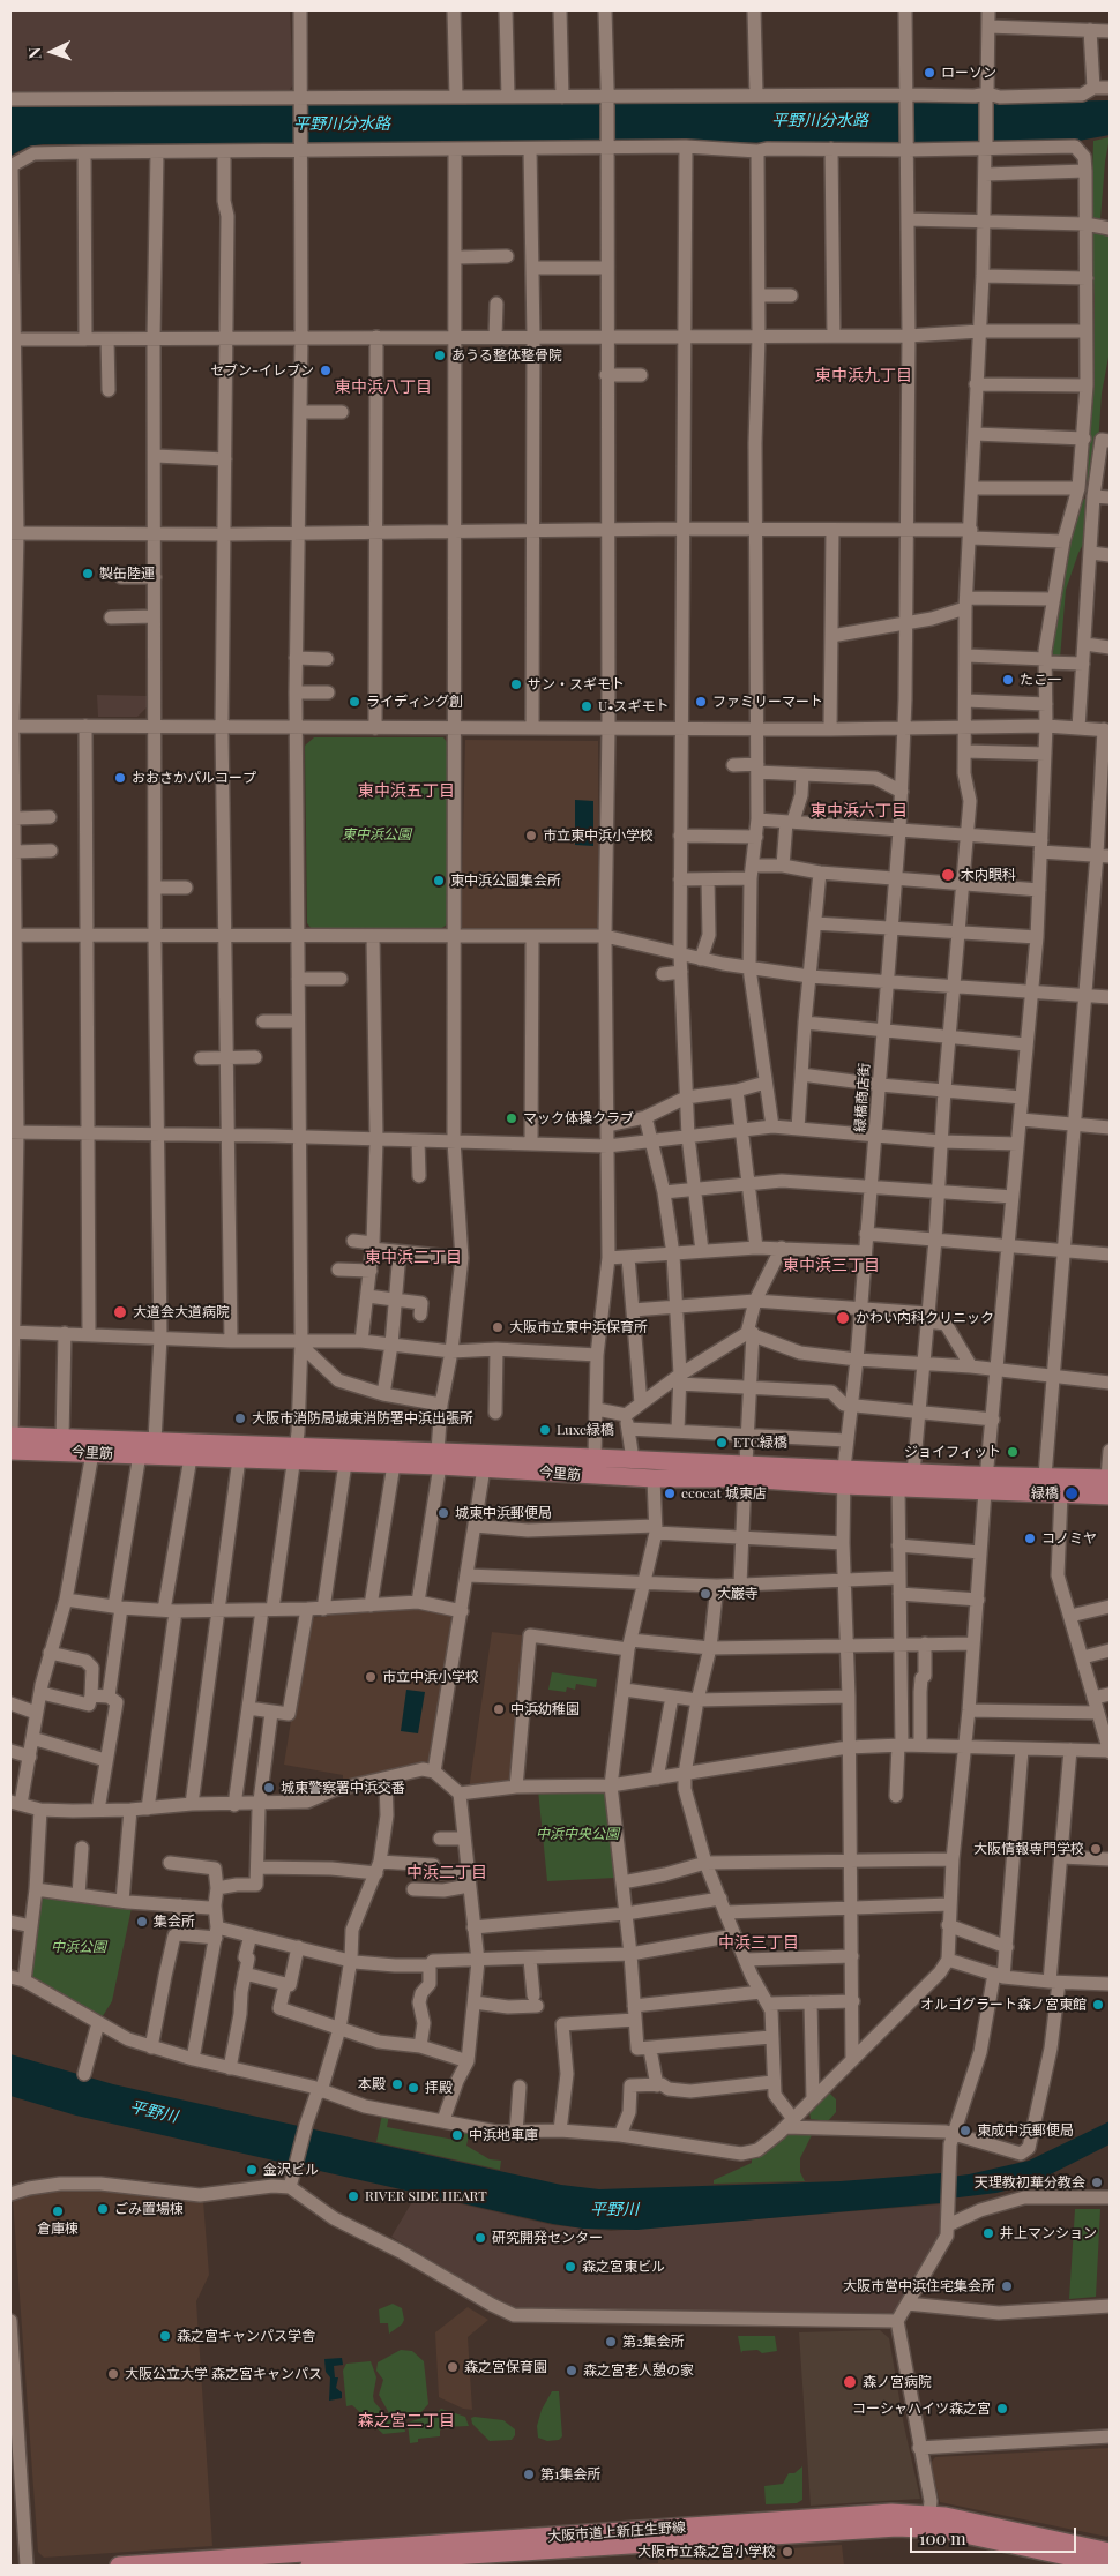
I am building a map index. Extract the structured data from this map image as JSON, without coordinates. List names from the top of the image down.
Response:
{
  "streets": {
    "main road": ["今里筋", "大阪市道上新庄生野線"],
    "street": ["緑橋商店街"]
  },
  "crossings": [
    ["緑橋商店街", "今里筋"]
  ],
  "districts": [
    "東中浜九丁目",
    "東中浜八丁目",
    "東中浜五丁目",
    "東中浜六丁目",
    "東中浜二丁目",
    "東中浜三丁目",
    "中浜二丁目",
    "中浜三丁目",
    "森之宮二丁目"
  ],
  "water": ["平野川分水路", "平野川"],
  "parks": ["東中浜公園", "中浜中央公園", "中浜公園"],
  "places": [
    "ローソン",
    "あうる整体整骨院",
    "セブン-イレブン",
    "製缶陸運",
    "たこ一",
    "サン・スギモト",
    "ライディング創",
    "ファミリーマート",
    "U•スギモト",
    "おおさかパルコープ",
    "市立東中浜小学校",
    "木内眼科",
    "東中浜公園集会所",
    "マック体操クラブ",
    "大道会大道病院",
    "かわい内科クリニック",
    "大阪市立東中浜保育所",
    "大阪市消防局城東消防署中浜出張所",
    "Luxe緑橋",
    "ETC緑橋",
    "ジョイフィット",
    "ecoeat 城東店",
    "緑橋",
    "城東中浜郵便局",
    "コノミヤ",
    "大巌寺",
    "市立中浜小学校",
    "中浜幼稚園",
    "城東警察署中浜交番",
    "大阪情報専門学校",
    "集会所",
    "オルゴグラート森ノ宮東館",
    "本殿",
    "拝殿",
    "東成中浜郵便局",
    "中浜地車庫",
    "金沢ビル",
    "天理教初華分教会",
    "RIVER SIDE HEART",
    "ごみ置場棟",
    "倉庫棟",
    "井上マンション",
    "研究開発センター",
    "森之宮東ビル",
    "大阪市営中浜住宅集会所",
    "森之宮キャンパス学舎",
    "第2集会所",
    "森之宮保育園",
    "森之宮老人憩の家",
    "大阪公立大学 森之宮キャンパス",
    "森ノ宮病院",
    "コーシャハイツ森之宮",
    "第1集会所",
    "大阪市立森之宮小学校"
  ],
  "scale_bar": "100 m",
  "north": "left"
}
